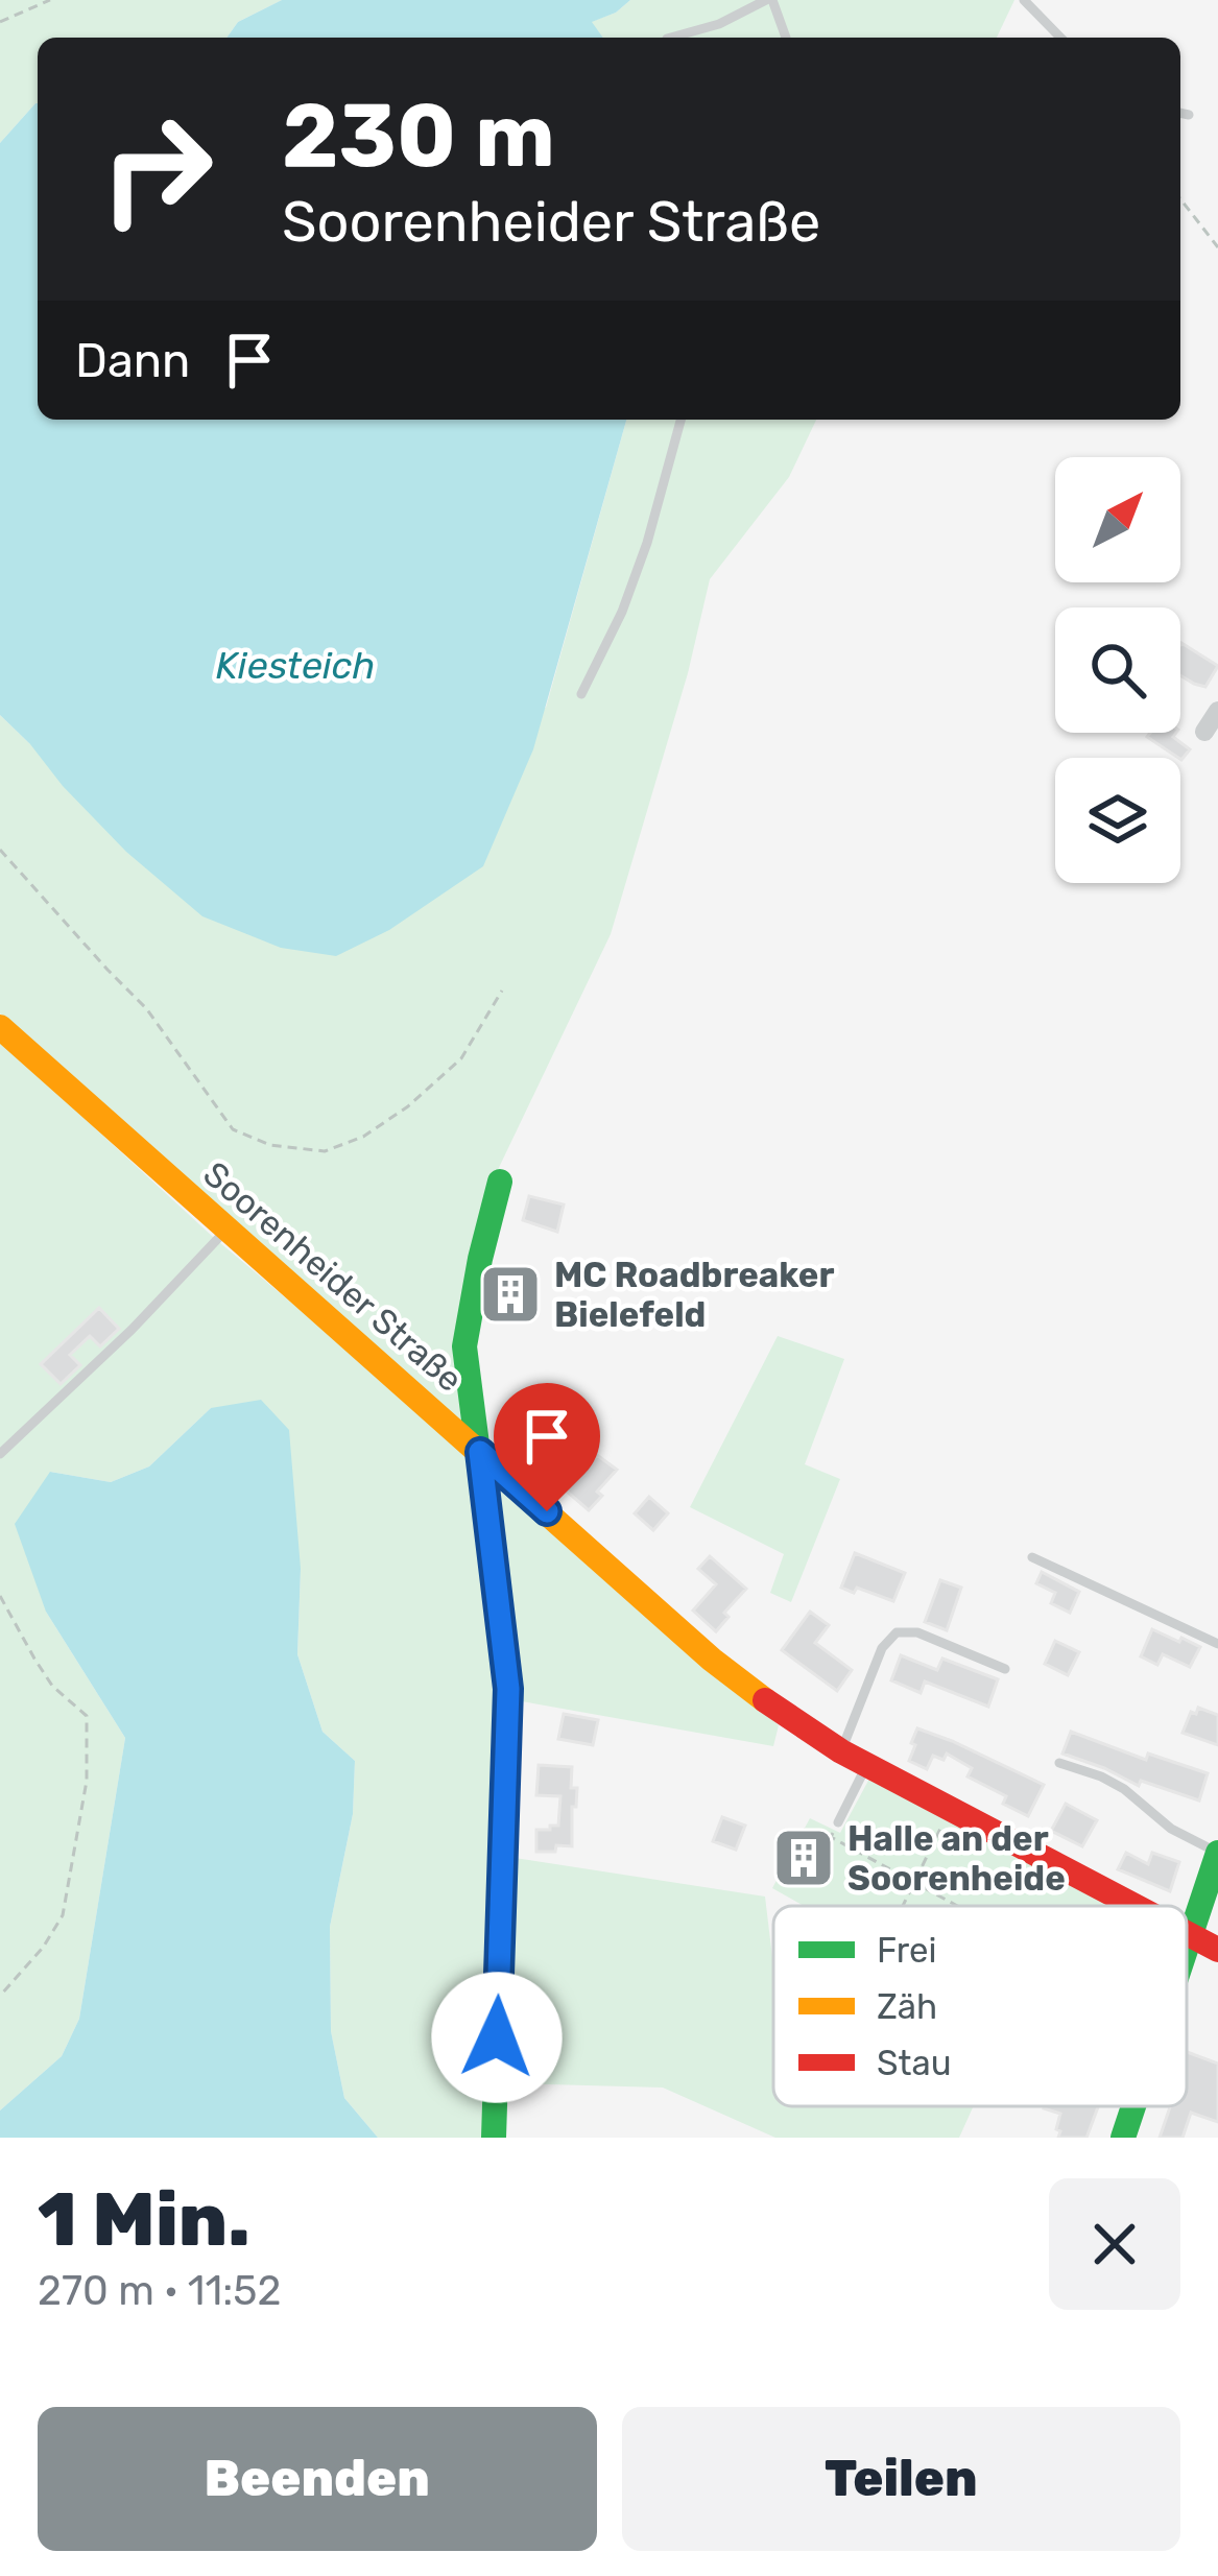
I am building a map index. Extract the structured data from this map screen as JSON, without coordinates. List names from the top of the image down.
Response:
{
  "streets": {
    "main road": ["Soorenheider Straße"]
  },
  "water": ["Kiesteich"],
  "places": {
    "building": ["MC Roadbreaker Bielefeld", "Halle an der Soorenheide"]
  },
  "legend": ["Frei", "Zäh", "Stau"],
  "north": "top right",
  "page": {
    "turn": ["230 m", "Soorenheider Straße"],
    "then": "Dann",
    "heading": ["1 Min.", "270 m · 11:52"],
    "buttons": ["Beenden", "Teilen"]
  }
}
